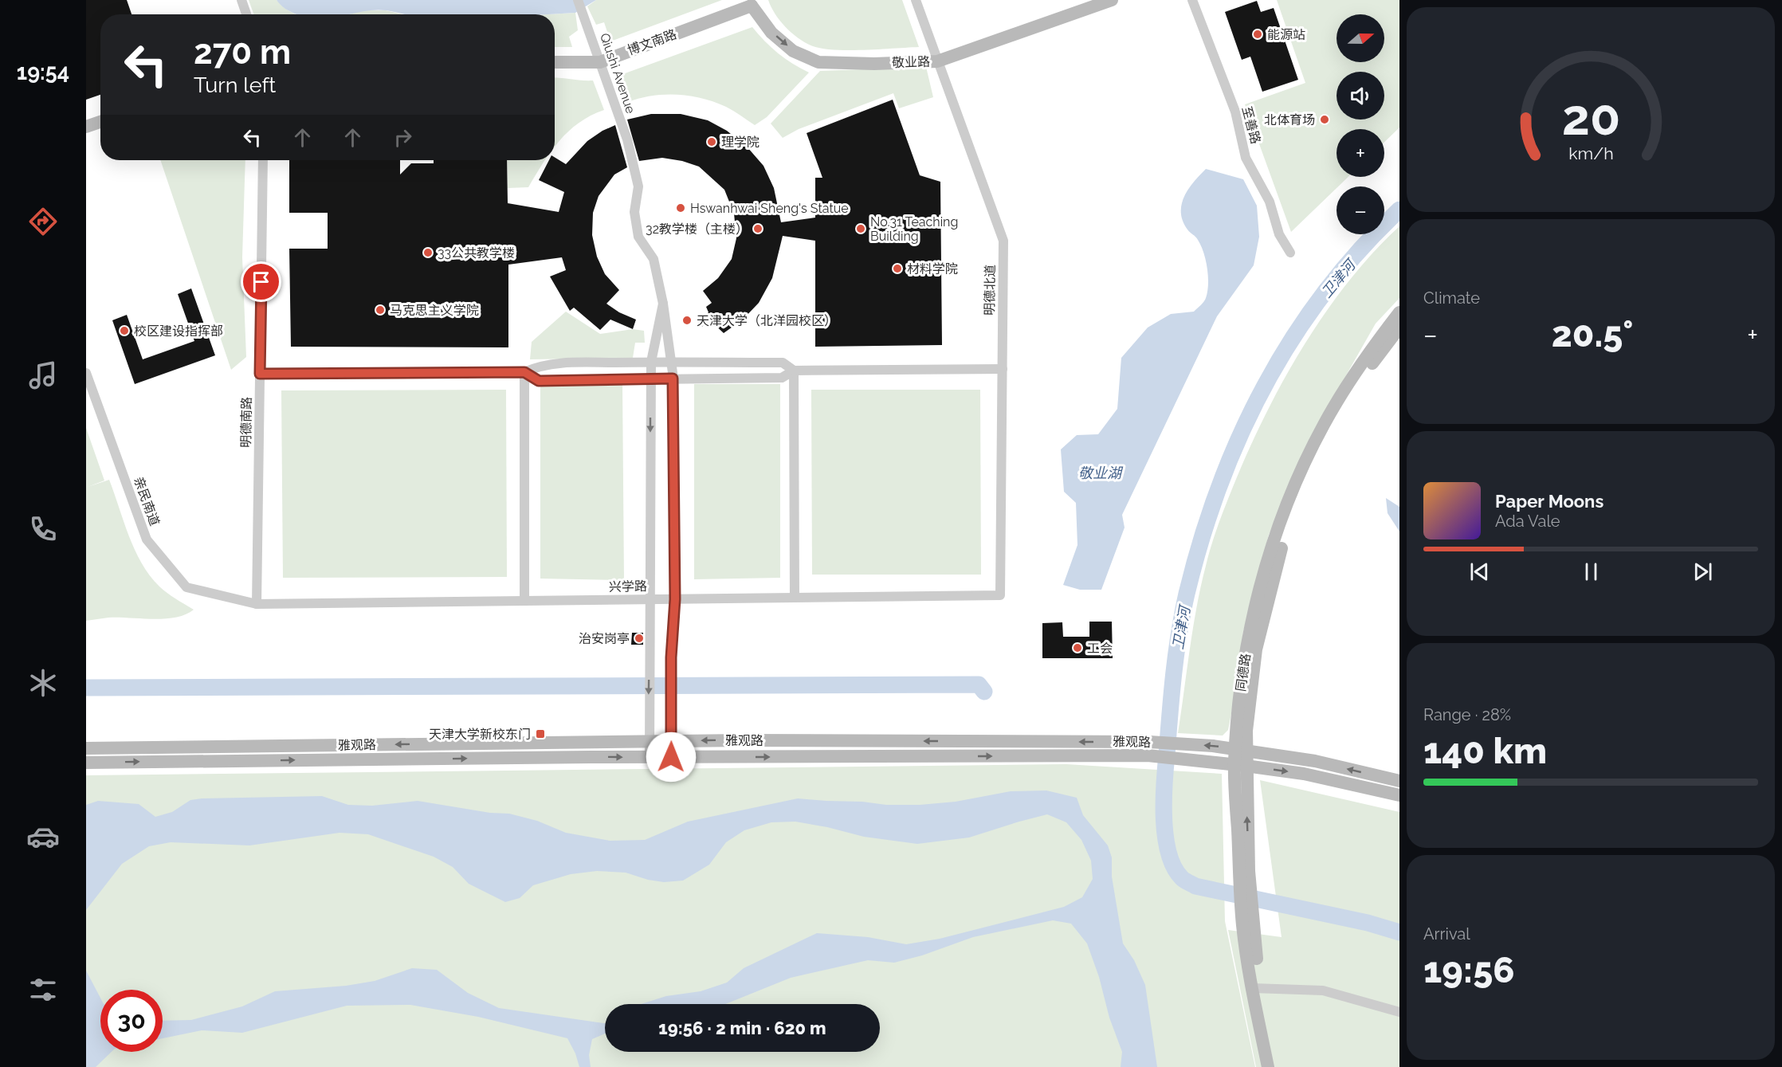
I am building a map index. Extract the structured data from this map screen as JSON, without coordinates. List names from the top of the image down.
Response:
{
  "streets": {
    "main road": [
      "博文南路",
      "敬业路",
      "同德路",
      "雅观路"
    ],
    "street": [
      "Qiushi Avenue",
      "至善路",
      "明德北道",
      "明德南路",
      "亲民南道",
      "兴学路"
    ]
  },
  "crossings": [
    ["博文南路", "敬业路"],
    ["博文南路", "Qiushi Avenue"],
    ["敬业路", "明德北道"],
    ["Qiushi Avenue", "兴学路"],
    ["Qiushi Avenue", "雅观路"],
    ["明德北道", "兴学路"],
    ["明德南路", "亲民南道"],
    ["明德南路", "兴学路"],
    ["亲民南道", "兴学路"],
    ["同德路", "雅观路"]
  ],
  "one_way": ["敬业路"],
  "water": ["卫津河", "敬业湖"],
  "places": {
    "other": [
      "能源站",
      "北体育场",
      "理学院",
      "Hswanhwai Sheng's Statue",
      "32教学楼（主楼）",
      "No.31 Teaching Building",
      "33公共教学楼",
      "材料学院",
      "马克思主义学院",
      "天津大学（北洋园校区）",
      "校区建设指挥部",
      "治安岗亭",
      "工会"
    ],
    "transit": ["天津大学新校东门"]
  },
  "north": "right",
  "page": {
    "tabs": "19:54",
    "map_buttons": ["+", "−"],
    "turn": ["270 m", "Turn left"],
    "tile": [
      "Climate",
      ["Range · 28%", "140 km"],
      ["Arrival", "19:56"]
    ],
    "heat": ["−", "20.5°", "+"],
    "song": ["Paper Moons", "Ada Vale"],
    "limit": "30",
    "trip": "19:56 · 2 min · 620 m",
    "gauge": ["20", "km/h"]
  }
}
